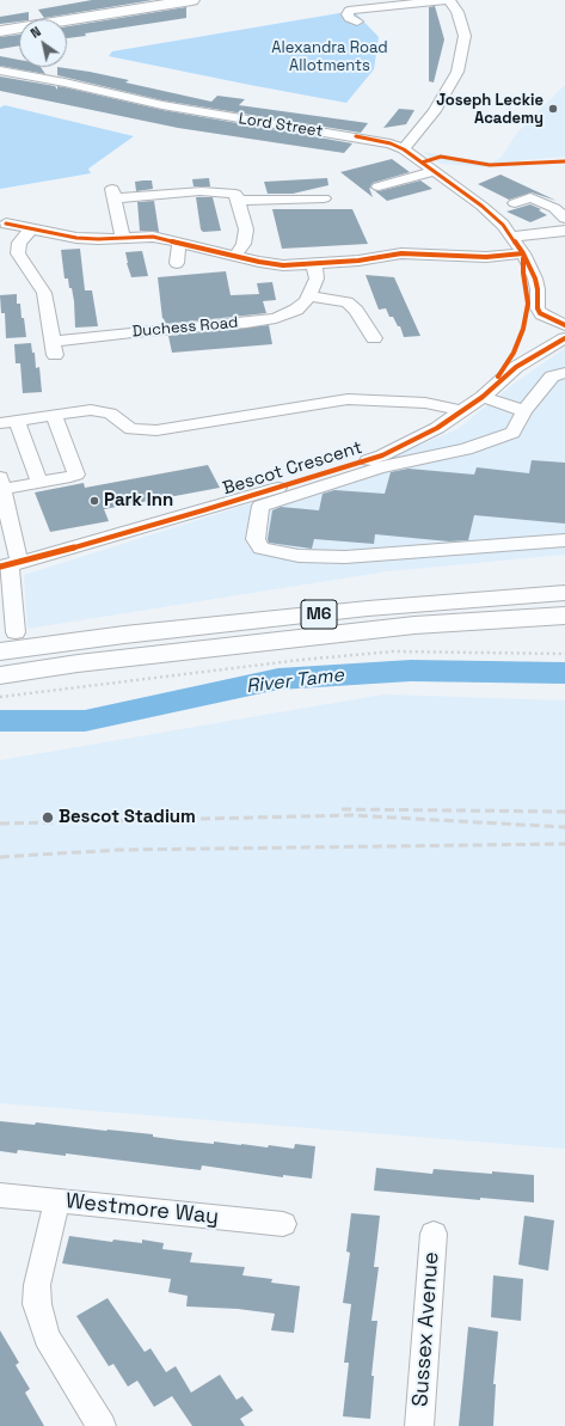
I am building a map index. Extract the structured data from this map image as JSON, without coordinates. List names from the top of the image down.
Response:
{
  "streets": {
    "highway": ["M6"],
    "street": [
      "Lord Street",
      "Duchess Road",
      "Bescot Crescent",
      "Westmore Way",
      "Sussex Avenue"
    ]
  },
  "water": ["River Tame"],
  "parks": ["Alexandra Road Allotments"],
  "places": ["Joseph Leckie Academy", "Park Inn", "Bescot Stadium"],
  "north": "top left"
}
